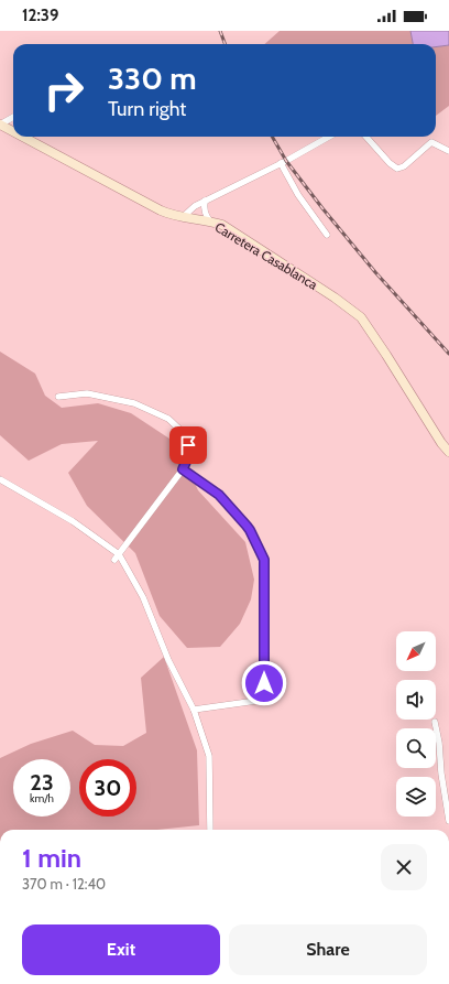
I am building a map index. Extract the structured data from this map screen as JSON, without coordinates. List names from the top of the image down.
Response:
{
  "streets": {
    "main road": ["Carretera Casablanca"]
  },
  "north": "bottom left",
  "page": {
    "status": "12:39",
    "turn": ["330 m", "Turn right"],
    "speed": "23 km/h",
    "limit": "30",
    "heading": ["1 min", "370 m · 12:40"],
    "buttons": ["Exit", "Share"]
  }
}
